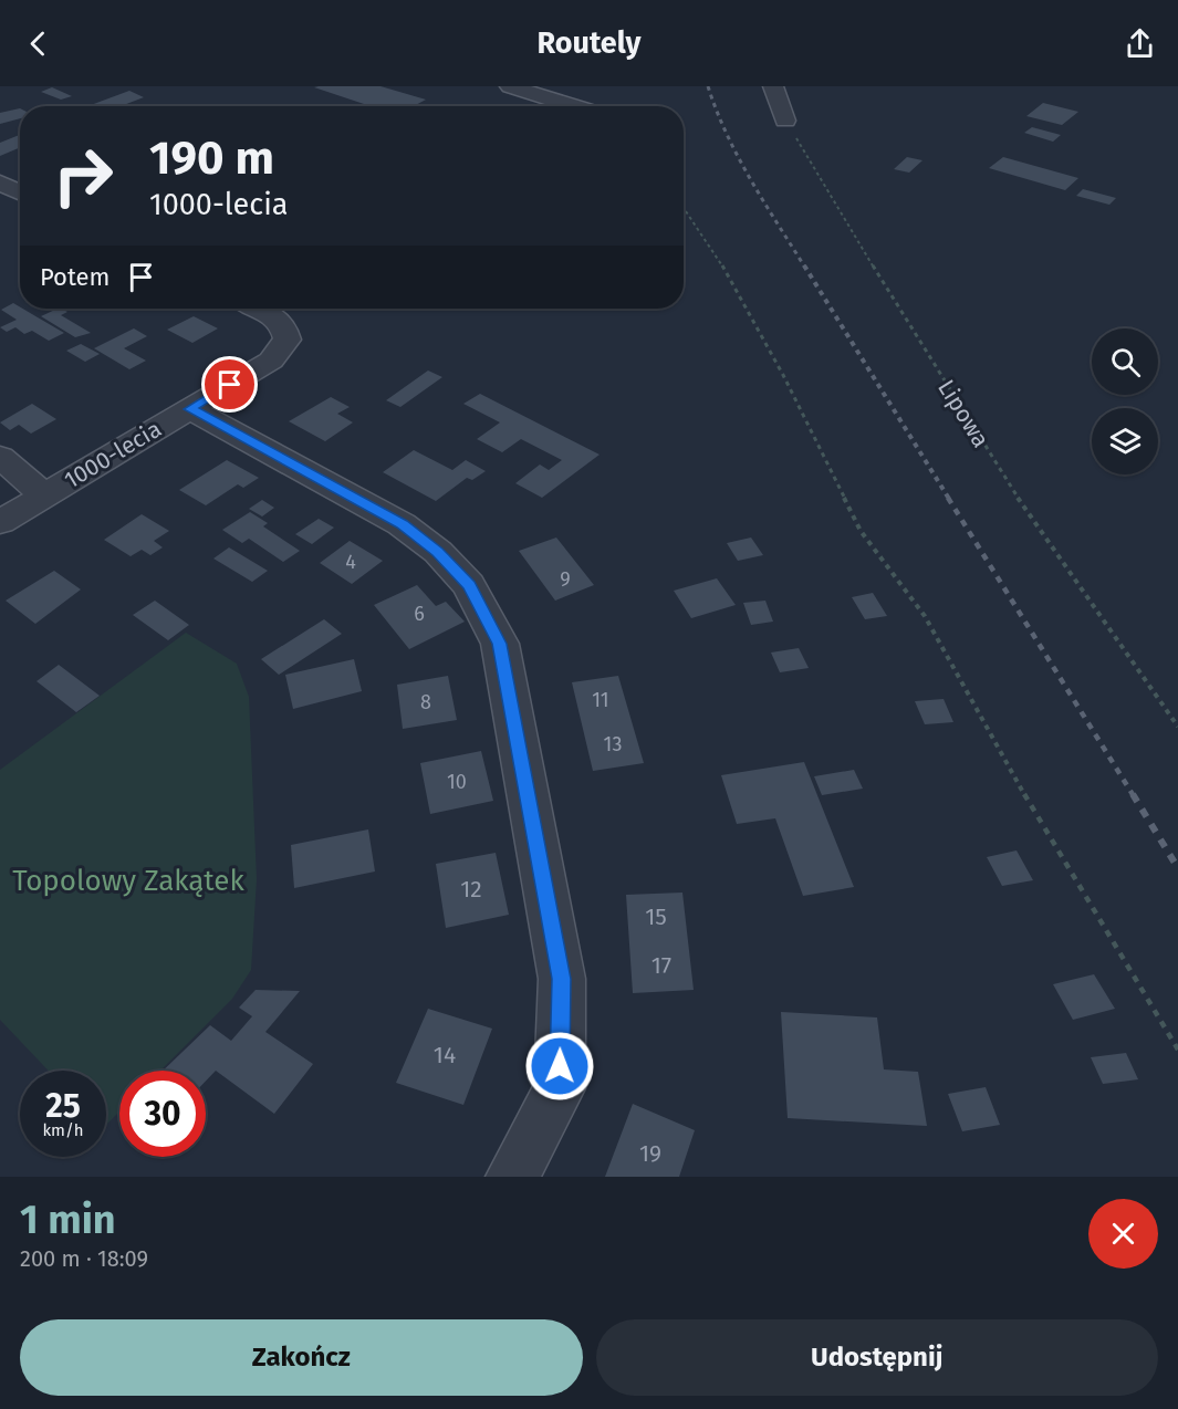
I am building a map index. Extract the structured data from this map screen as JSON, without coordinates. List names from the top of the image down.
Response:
{
  "streets": {
    "street": ["1000-lecia"],
    "path": ["Lipowa"]
  },
  "parks": ["Topolowy Zakątek"],
  "house_numbers": [
    "4",
    "9",
    "6",
    "11",
    "8",
    "13",
    "10",
    "12",
    "15",
    "17",
    "14",
    "19"
  ],
  "page": {
    "header": "Routely",
    "turn": ["190 m", "1000-lecia"],
    "then": "Potem",
    "speed": "25 km/h",
    "limit": "30",
    "heading": ["1 min", "200 m · 18:09"],
    "buttons": ["Zakończ", "Udostępnij"]
  }
}
